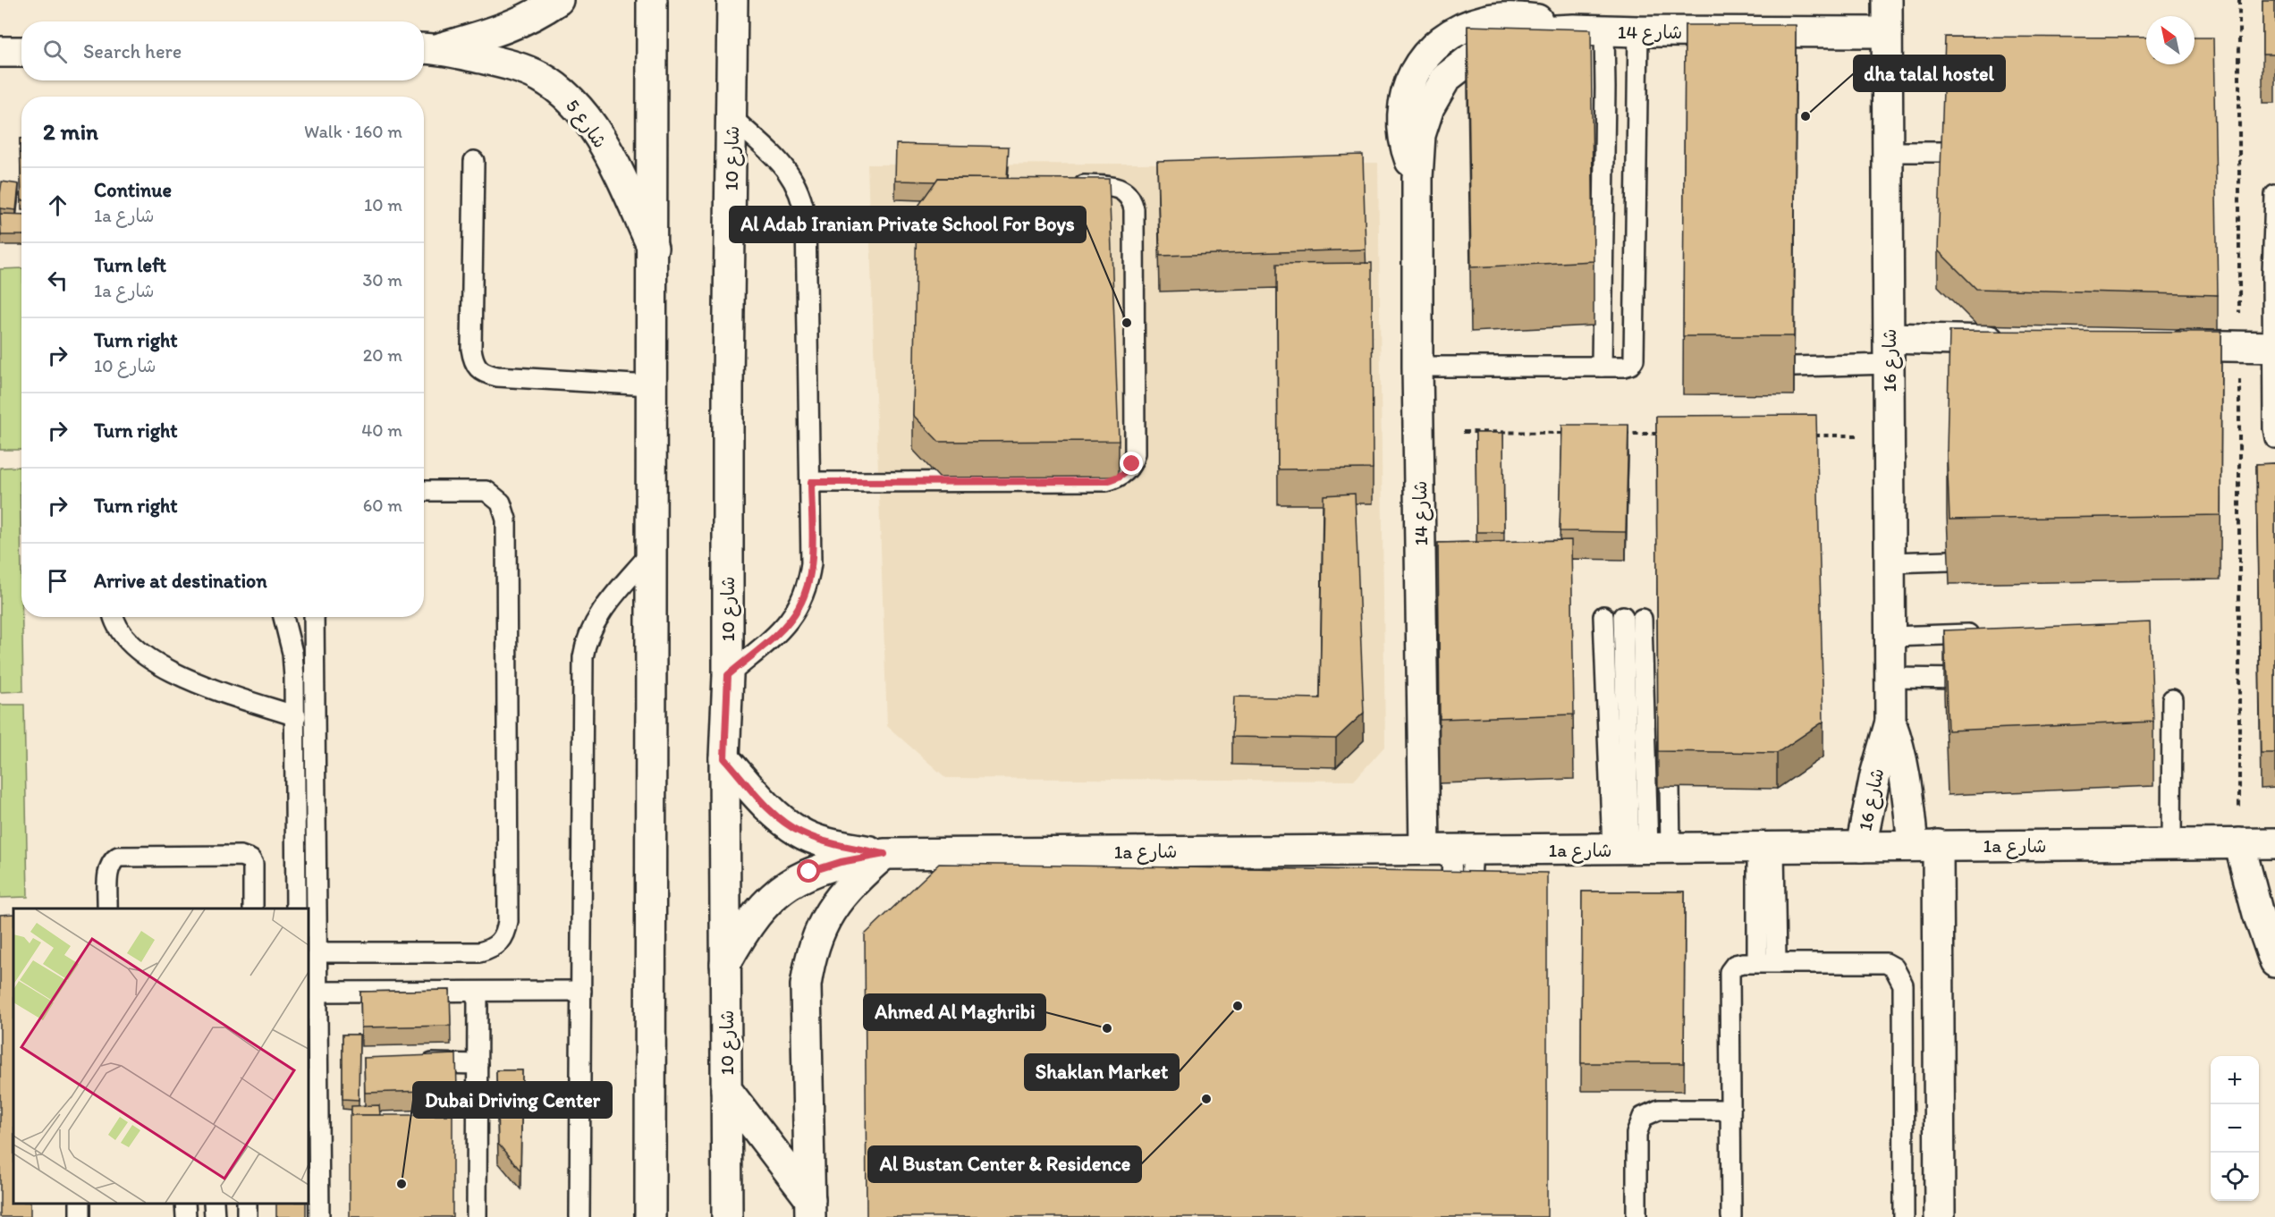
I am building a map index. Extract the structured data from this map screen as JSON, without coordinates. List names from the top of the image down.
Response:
{
  "streets": {
    "street": [
      "شارع 14",
      "شارع 5",
      "شارع 10",
      "شارع 16",
      "1a شارع"
    ]
  },
  "crossings": [
    ["شارع 14", "شارع 16"],
    ["شارع 14", "1a شارع"],
    ["شارع 10", "1a شارع"],
    ["شارع 16", "1a شارع"]
  ],
  "places": [
    "dha talal hostel",
    "Al Adab Iranian Private School For Boys",
    "Shaklan Market",
    "Ahmed Al Maghribi",
    "Al Bustan Center & Residence",
    "Dubai Driving Center"
  ],
  "north": "top left",
  "page": {
    "search": "Search here",
    "heading": ["2 min", "Walk · 160 m"],
    "list": [
      ["Continue", "1a شارع", "10 m"],
      ["Turn left", "1a شارع", "30 m"],
      ["Turn right", "شارع 10", "20 m"],
      ["Turn right", "40 m"],
      ["Turn right", "60 m"],
      "Arrive at destination"
    ],
    "map_buttons": ["+", "−"]
  }
}
